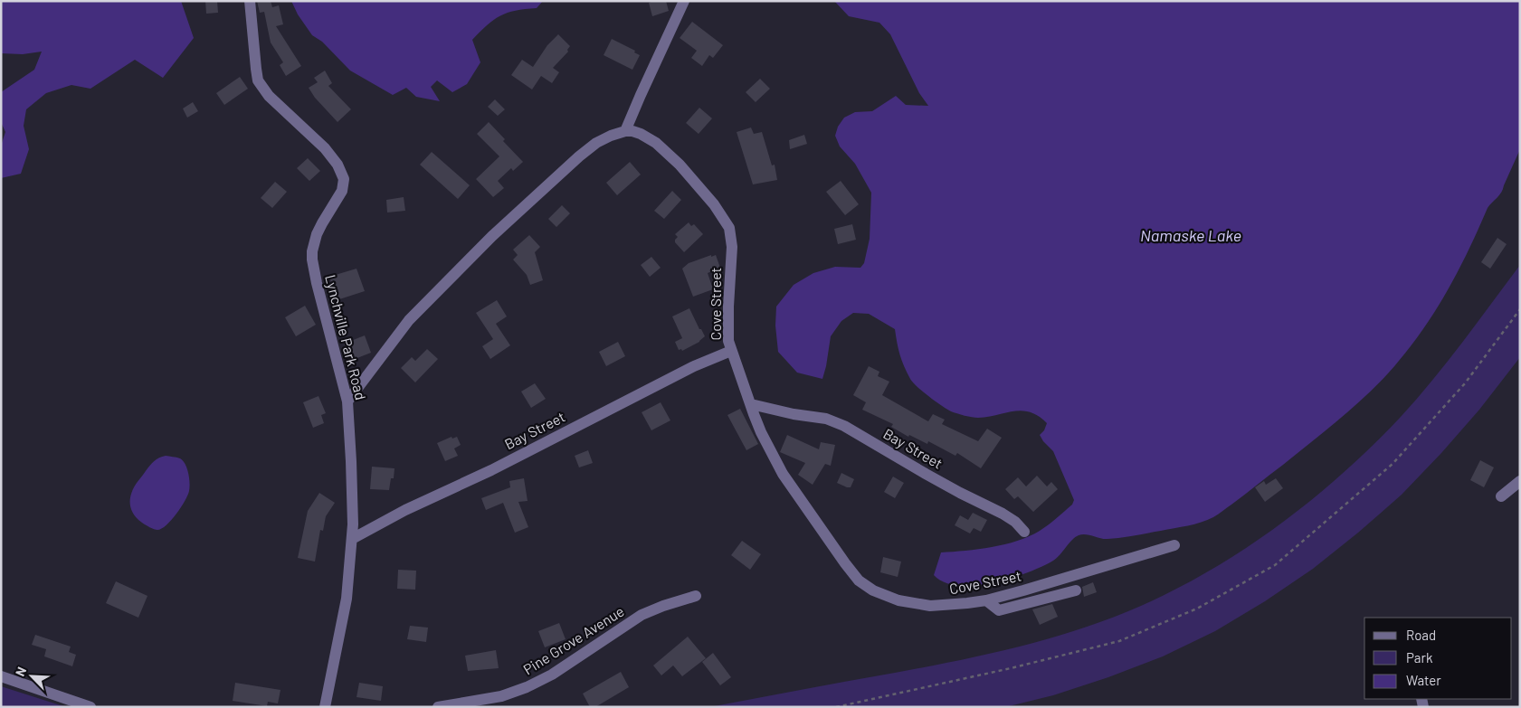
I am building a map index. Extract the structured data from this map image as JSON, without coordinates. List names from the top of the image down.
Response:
{
  "streets": {
    "street": [
      "Cove Street",
      "Lynchville Park Road",
      "Bay Street",
      "Pine Grove Avenue"
    ]
  },
  "crossings": [
    ["Cove Street", "Bay Street"],
    ["Lynchville Park Road", "Bay Street"]
  ],
  "water": ["Namaske Lake"],
  "legend": ["Road", "Park", "Water"],
  "north": "top left"
}
